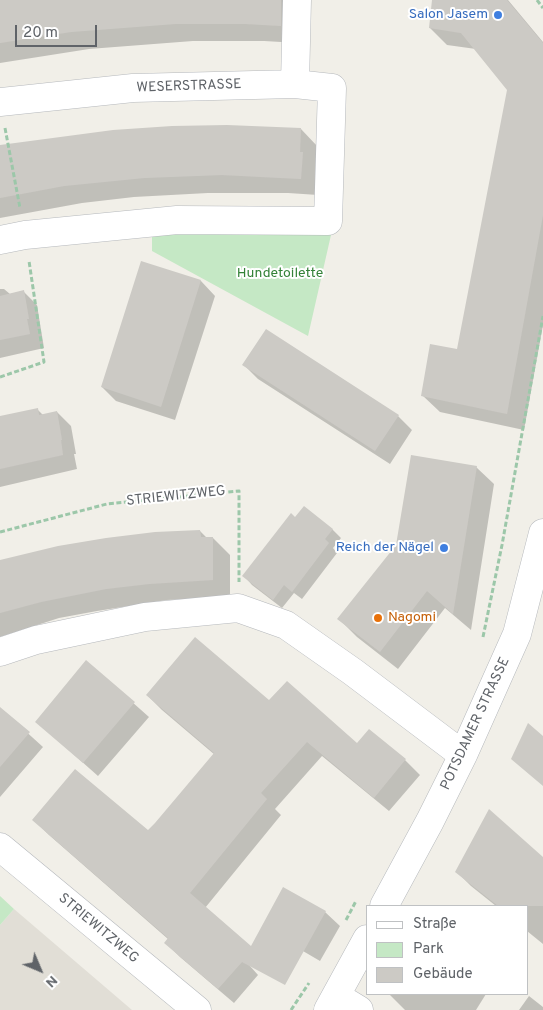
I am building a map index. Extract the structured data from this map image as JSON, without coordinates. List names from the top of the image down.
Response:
{
  "streets": {
    "street": ["WESERSTRASSE", "STRIEWITZWEG", "POTSDAMER STRASSE"]
  },
  "parks": ["Hundetoilette"],
  "places": ["Salon Jasem", "Reich der Nägel", "Nagomi"],
  "legend": ["Straße", "Park", "Gebäude"],
  "scale_bar": "20 m",
  "north": "bottom right"
}
